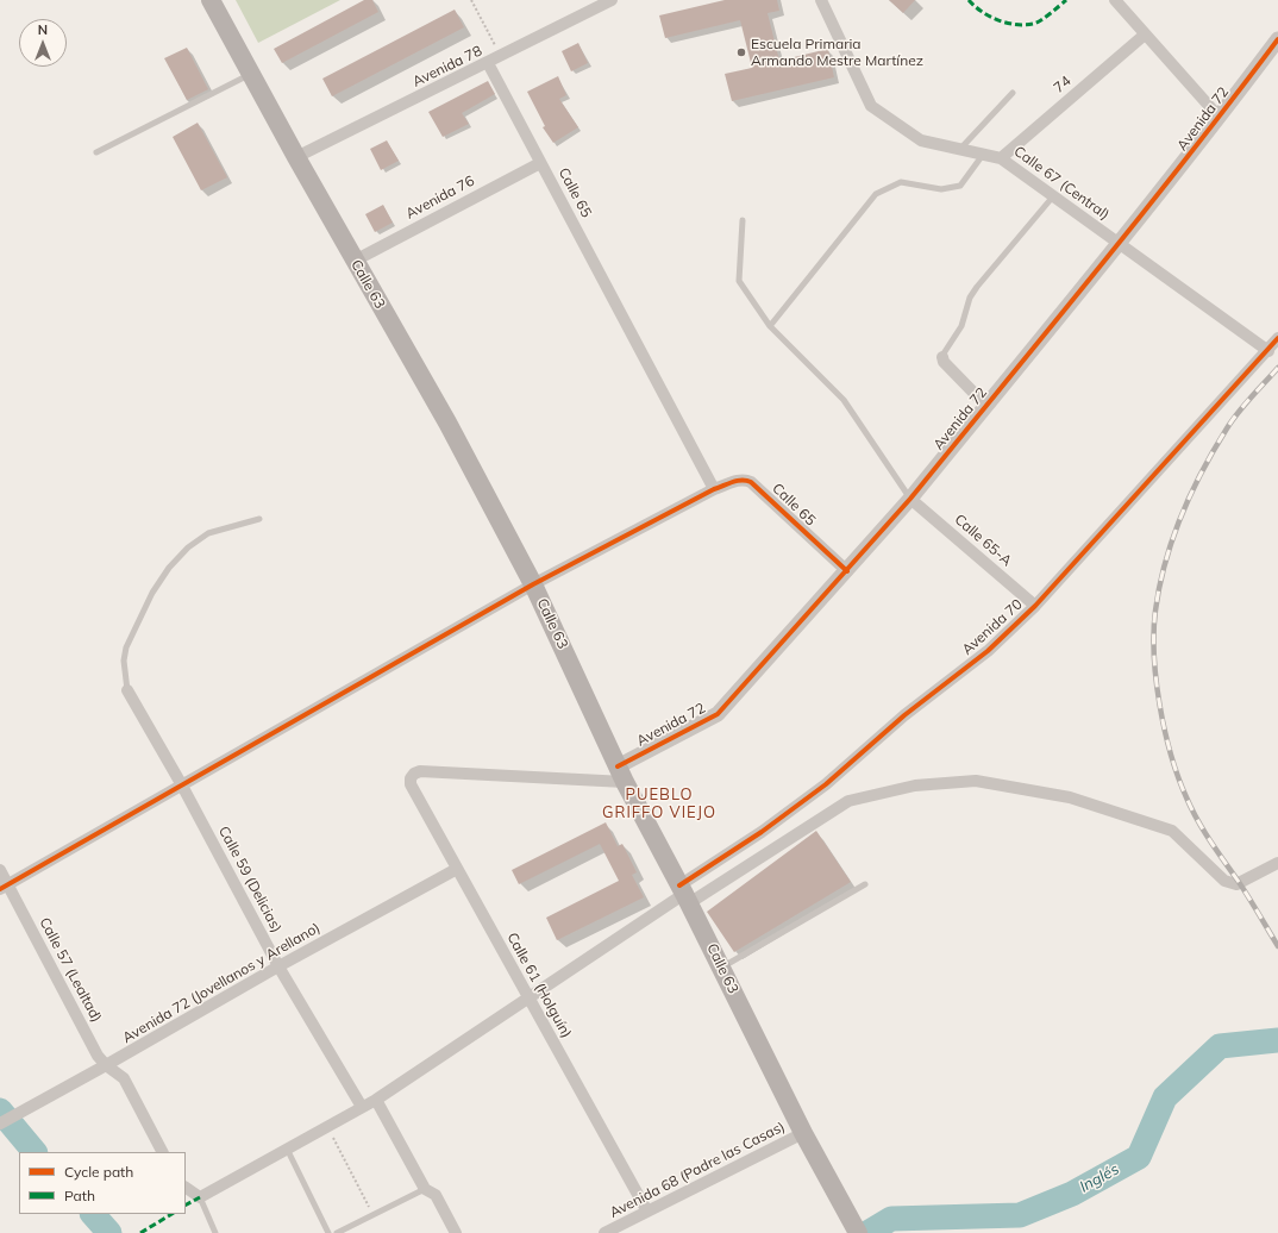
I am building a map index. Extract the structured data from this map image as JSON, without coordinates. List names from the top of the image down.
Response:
{
  "streets": {
    "main road": ["Calle 63"],
    "street": [
      "Avenida 78",
      "74",
      "Avenida 72",
      "Calle 67 (Central)",
      "Calle 65",
      "Avenida 76",
      "Calle 65-A",
      "Avenida 70",
      "Calle 59 (Delicias)",
      "Calle 57 (Lealtad)",
      "Avenida 72 (Jovellanos y Arellano)",
      "Calle 61 (Holguín)",
      "Avenida 68 (Padre las Casas)"
    ]
  },
  "crossings": [
    ["Avenida 78", "Calle 65"],
    ["Avenida 78", "Calle 63"],
    ["74", "Calle 67 (Central)"],
    ["Avenida 72", "Calle 67 (Central)"],
    ["Avenida 72", "Calle 65"],
    ["Avenida 72", "Calle 63"],
    ["Avenida 72", "Calle 65-A"],
    ["Avenida 72", "Calle 61 (Holguín)"],
    ["Calle 67 (Central)", "Avenida 70"],
    ["Calle 65", "Avenida 76"],
    ["Avenida 76", "Calle 63"],
    ["Calle 63", "Avenida 70"],
    ["Calle 63", "Calle 61 (Holguín)"],
    ["Calle 63", "Avenida 68 (Padre las Casas)"],
    ["Calle 65-A", "Avenida 70"],
    ["Calle 59 (Delicias)", "Avenida 72 (Jovellanos y Arellano)"],
    ["Calle 57 (Lealtad)", "Avenida 72 (Jovellanos y Arellano)"],
    ["Avenida 72 (Jovellanos y Arellano)", "Calle 61 (Holguín)"],
    ["Calle 61 (Holguín)", "Avenida 68 (Padre las Casas)"]
  ],
  "districts": ["PUEBLO GRIFFO VIEJO"],
  "water": ["Inglés"],
  "places": ["Escuela Primaria Armando Mestre Martínez"],
  "legend": ["Cycle path", "Path"],
  "north": "top"
}
